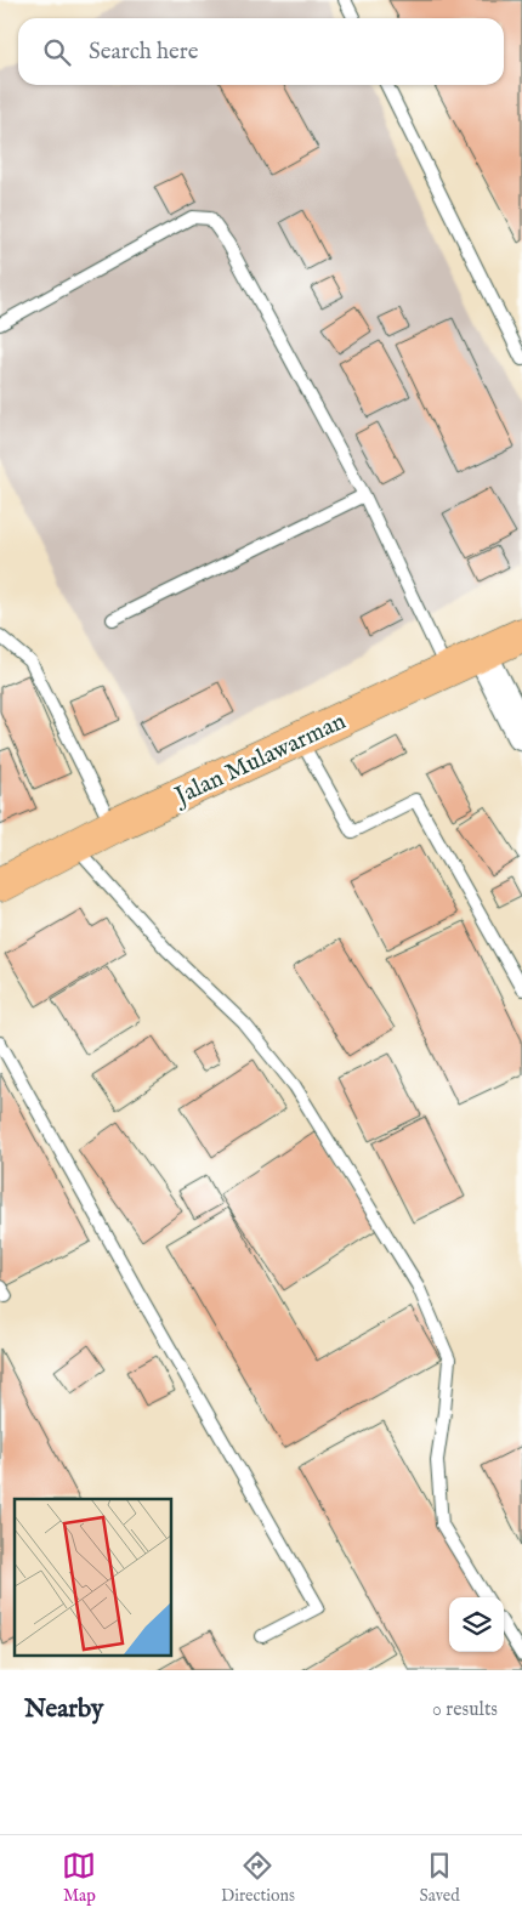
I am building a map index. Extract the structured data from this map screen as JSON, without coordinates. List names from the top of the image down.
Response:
{
  "streets": {
    "highway": ["Jalan Mulawarman"]
  },
  "page": {
    "search": "Search here",
    "heading": ["Nearby", "0 results"],
    "nav": ["Map", "Directions", "Saved"]
  }
}
